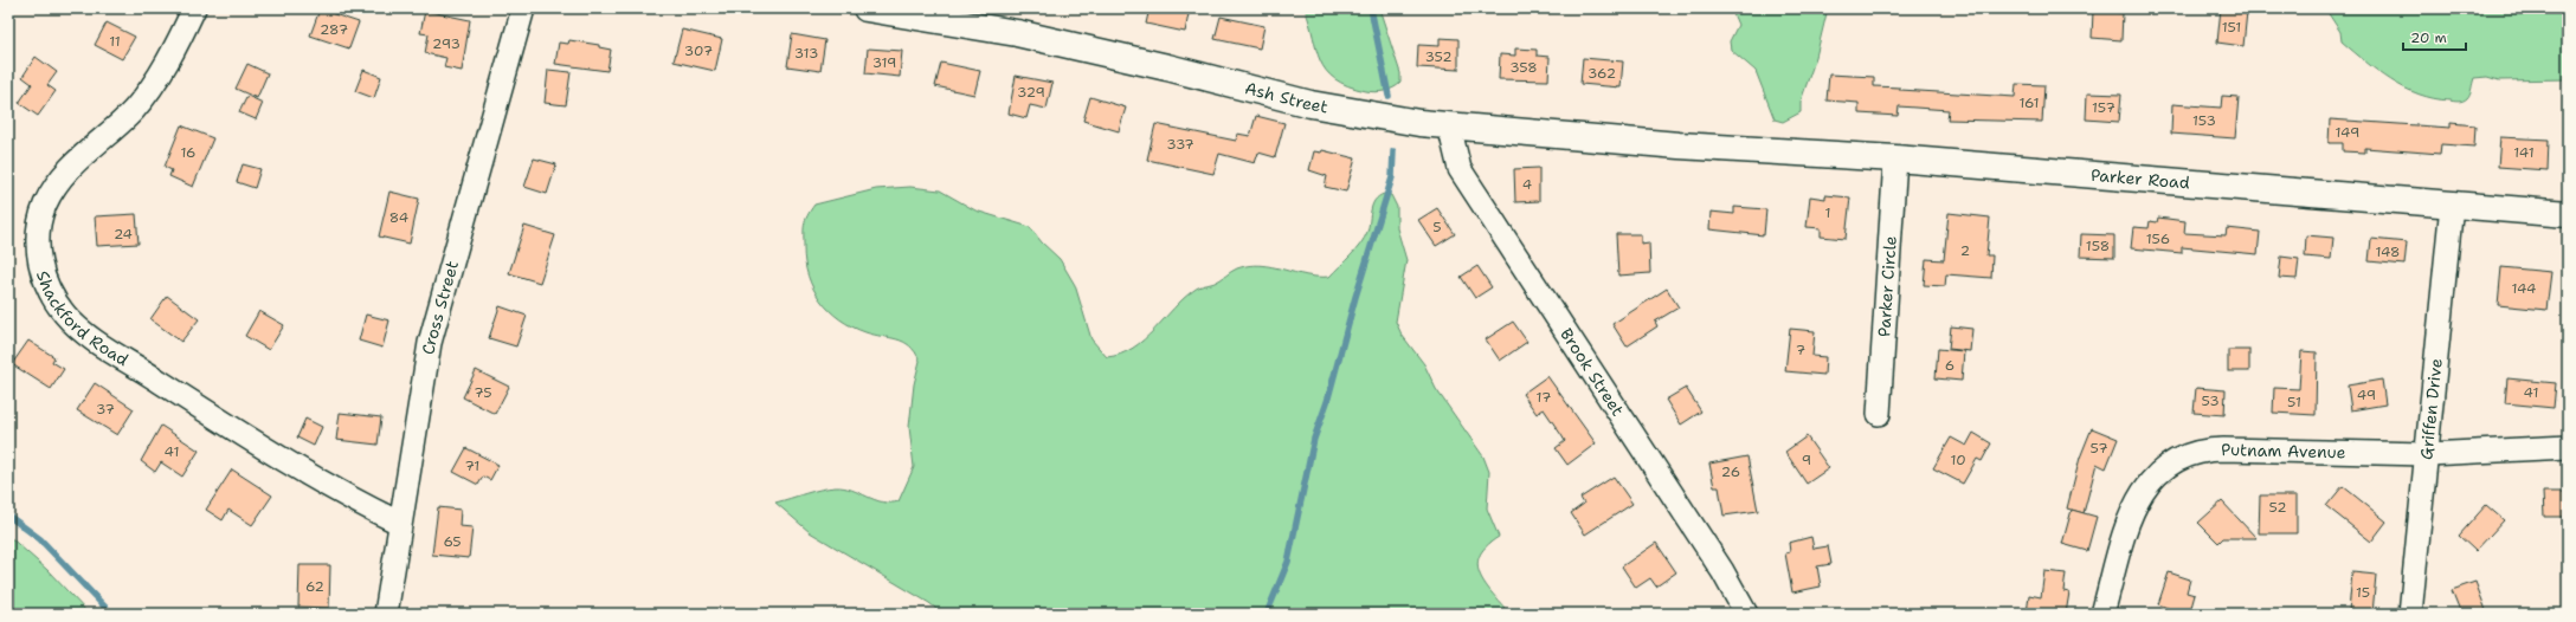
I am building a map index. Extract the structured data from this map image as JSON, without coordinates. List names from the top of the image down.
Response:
{
  "streets": {
    "street": [
      "Ash Street",
      "Parker Road",
      "Parker Circle",
      "Cross Street",
      "Shackford Road",
      "Brook Street",
      "Griffen Drive",
      "Putnam Avenue"
    ]
  },
  "crossings": [
    ["Ash Street", "Parker Road"],
    ["Ash Street", "Brook Street"],
    ["Parker Road", "Parker Circle"],
    ["Parker Road", "Griffen Drive"],
    ["Cross Street", "Shackford Road"],
    ["Griffen Drive", "Putnam Avenue"]
  ],
  "house_numbers": [
    "151",
    "287",
    "11",
    "293",
    "307",
    "313",
    "352",
    "319",
    "358",
    "362",
    "329",
    "161",
    "157",
    "153",
    "149",
    "337",
    "16",
    "141",
    "4",
    "1",
    "84",
    "5",
    "24",
    "156",
    "158",
    "2",
    "148",
    "144",
    "7",
    "6",
    "75",
    "41",
    "49",
    "17",
    "53",
    "51",
    "37",
    "57",
    "41",
    "9",
    "10",
    "71",
    "26",
    "52",
    "65",
    "62",
    "15"
  ],
  "scale_bar": "20 m"
}
